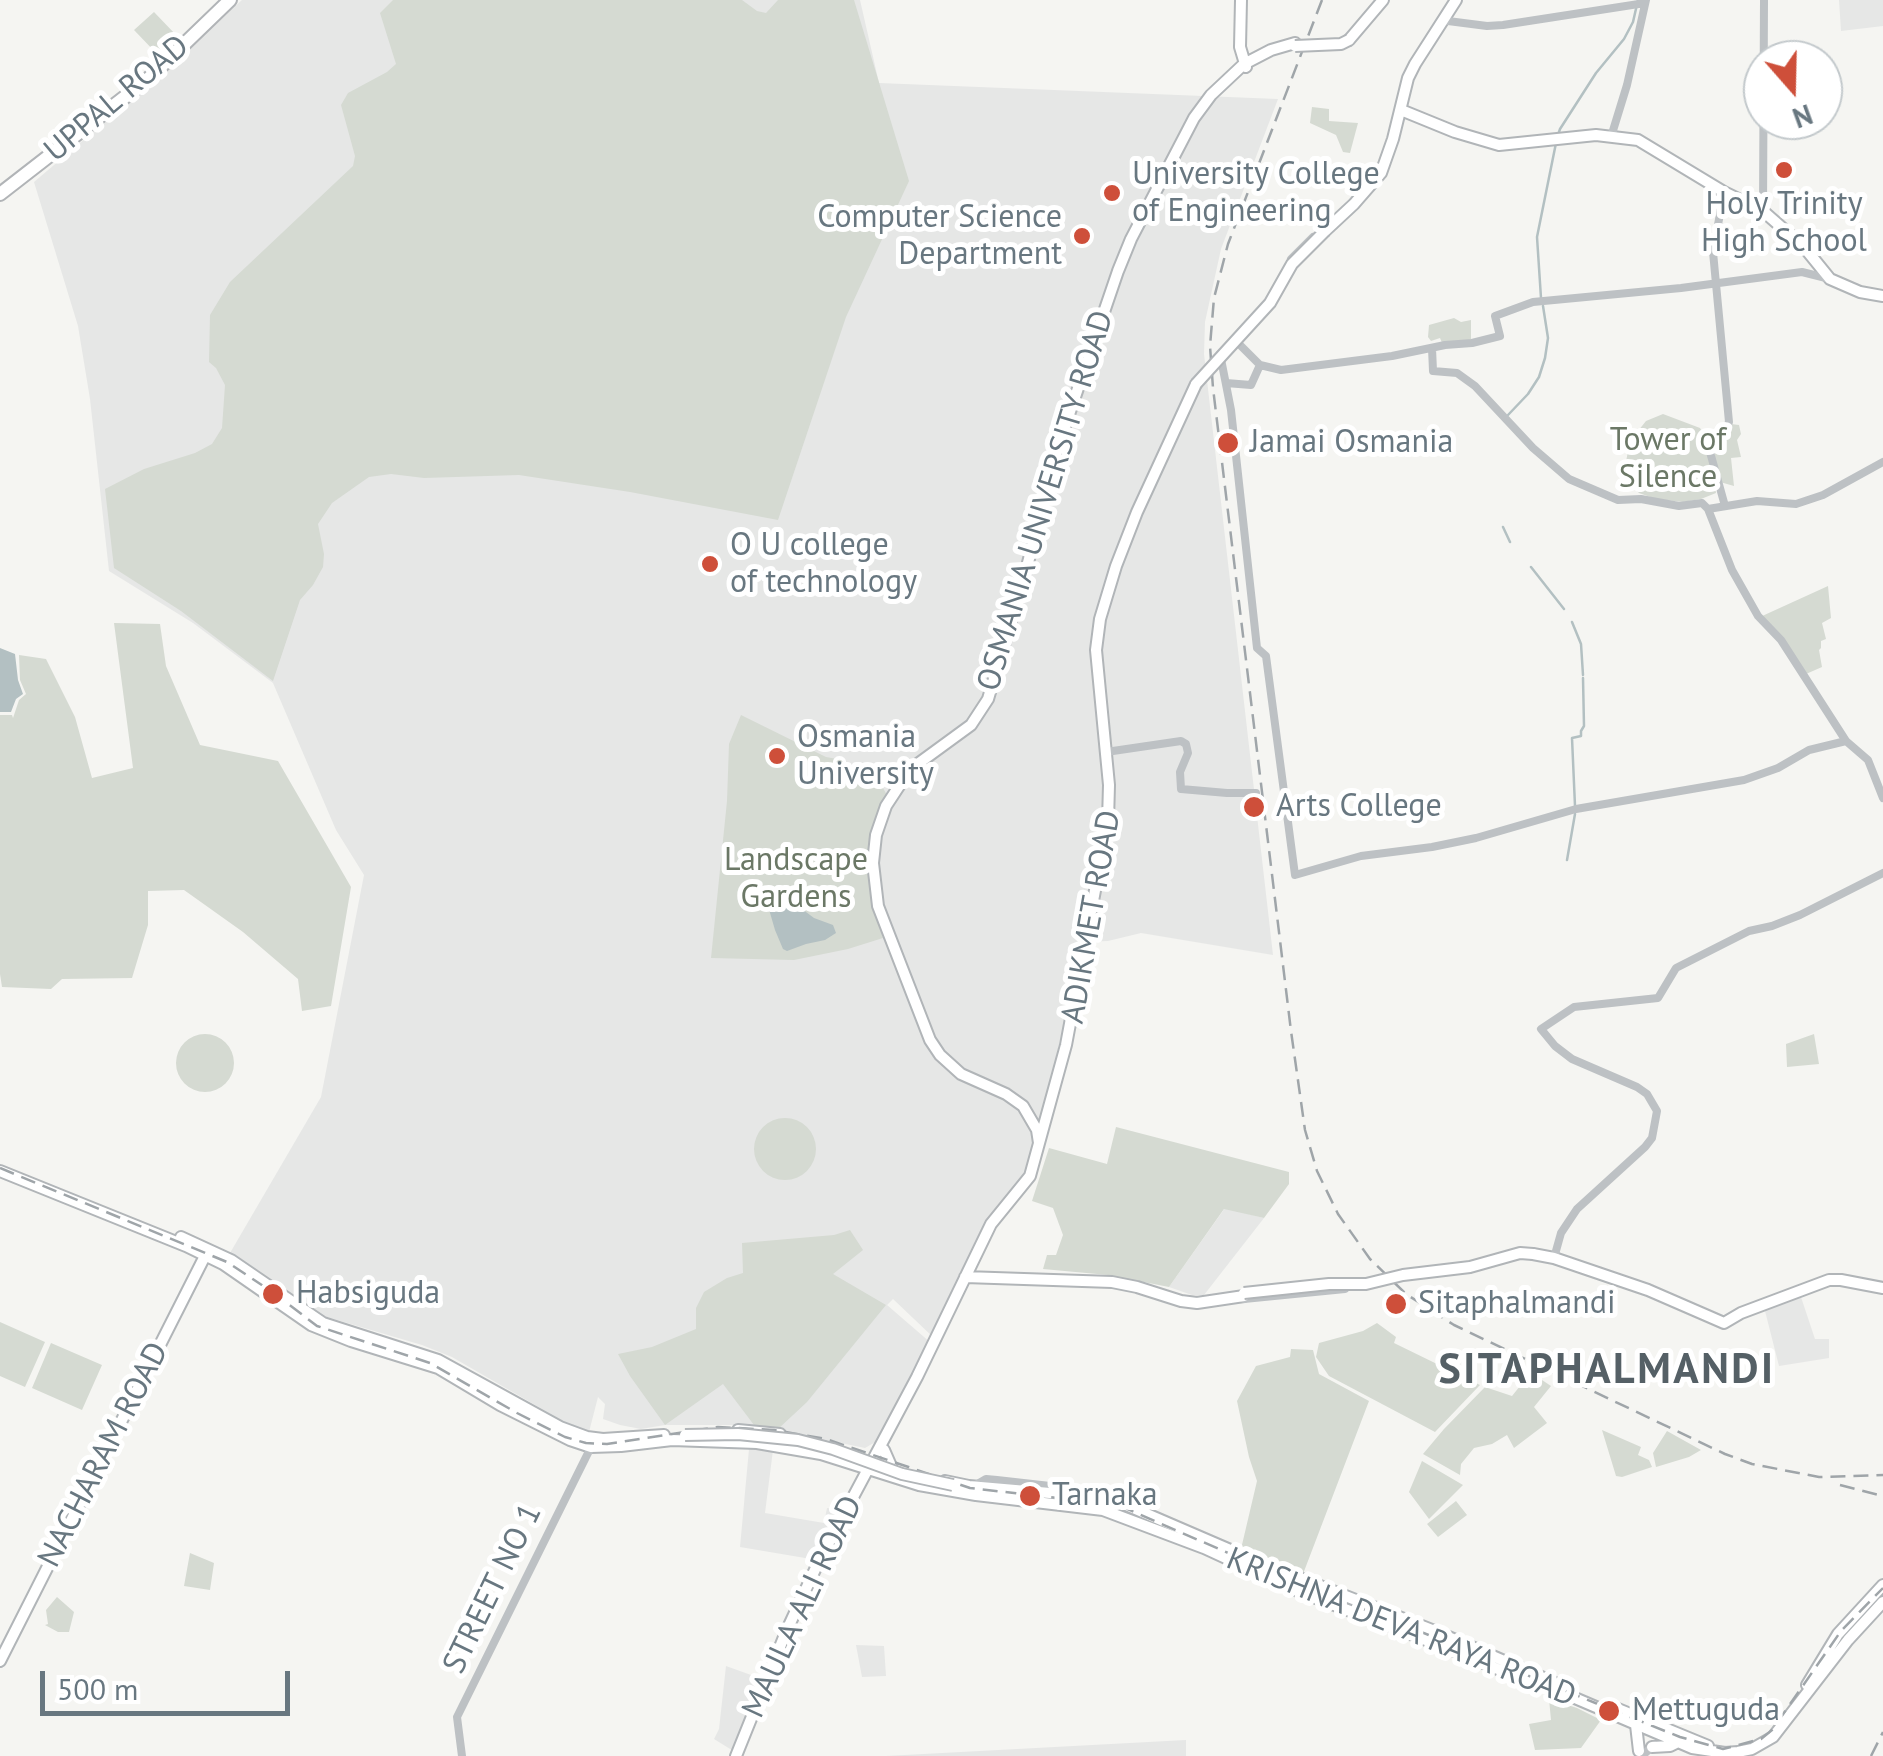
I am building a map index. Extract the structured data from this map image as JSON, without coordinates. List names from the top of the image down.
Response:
{
  "streets": {
    "highway": ["UPPAL ROAD"],
    "main road": [
      "OSMANIA UNIVERSITY ROAD",
      "ADIKMET ROAD",
      "NACHARAM ROAD",
      "MAULA ALI ROAD",
      "KRISHNA DEVA RAYA ROAD"
    ],
    "street": ["STREET NO 1"]
  },
  "crossings": [
    ["MAULA ALI ROAD", "KRISHNA DEVA RAYA ROAD"]
  ],
  "districts": ["SITAPHALMANDI"],
  "parks": ["Tower of Silence", "Landscape Gardens"],
  "places": [
    "Holy Trinity High School",
    "University College of Engineering",
    "Computer Science Department",
    "Jamai Osmania",
    "O U college of technology",
    "Osmania University",
    "Arts College",
    "Habsiguda",
    "Sitaphalmandi",
    "Tarnaka",
    "Mettuguda"
  ],
  "scale_bar": "500 m",
  "north": "bottom"
}
